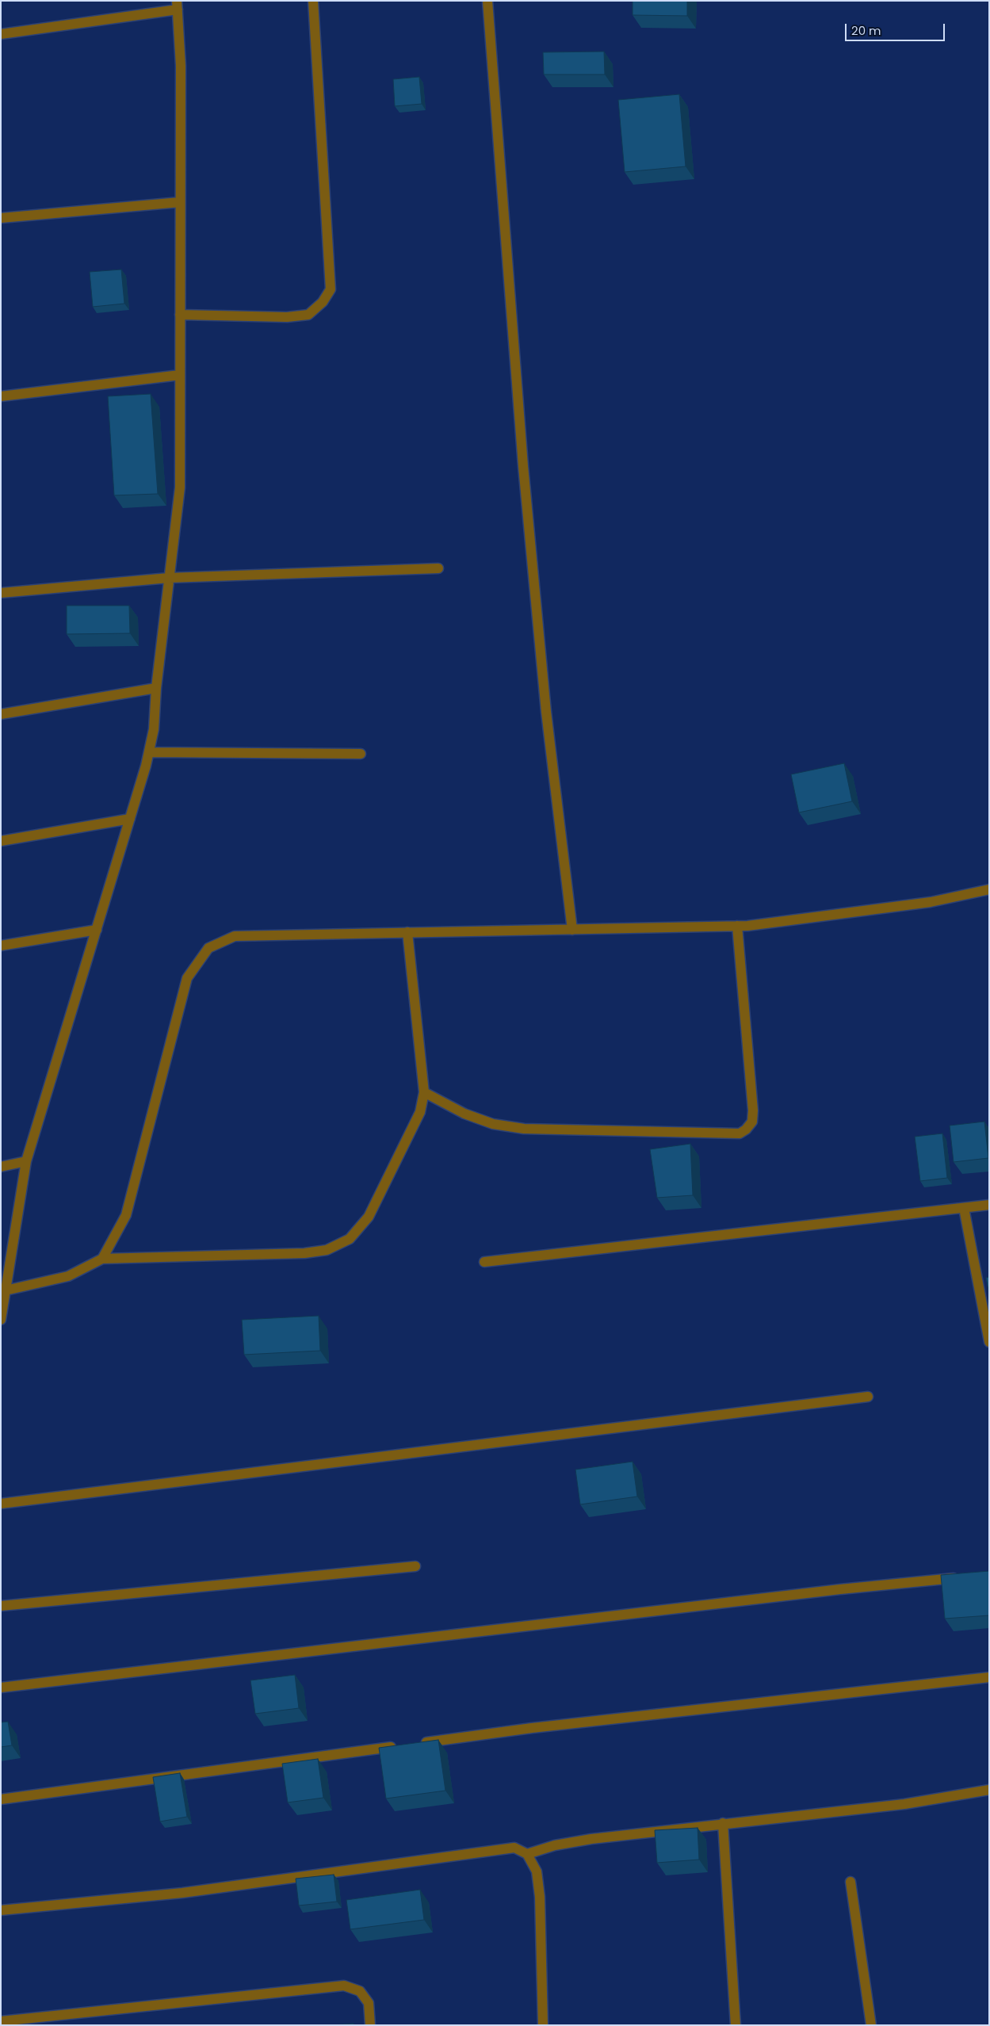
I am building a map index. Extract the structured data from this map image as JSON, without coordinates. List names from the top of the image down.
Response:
{
  "scale_bar": "20 m"
}
